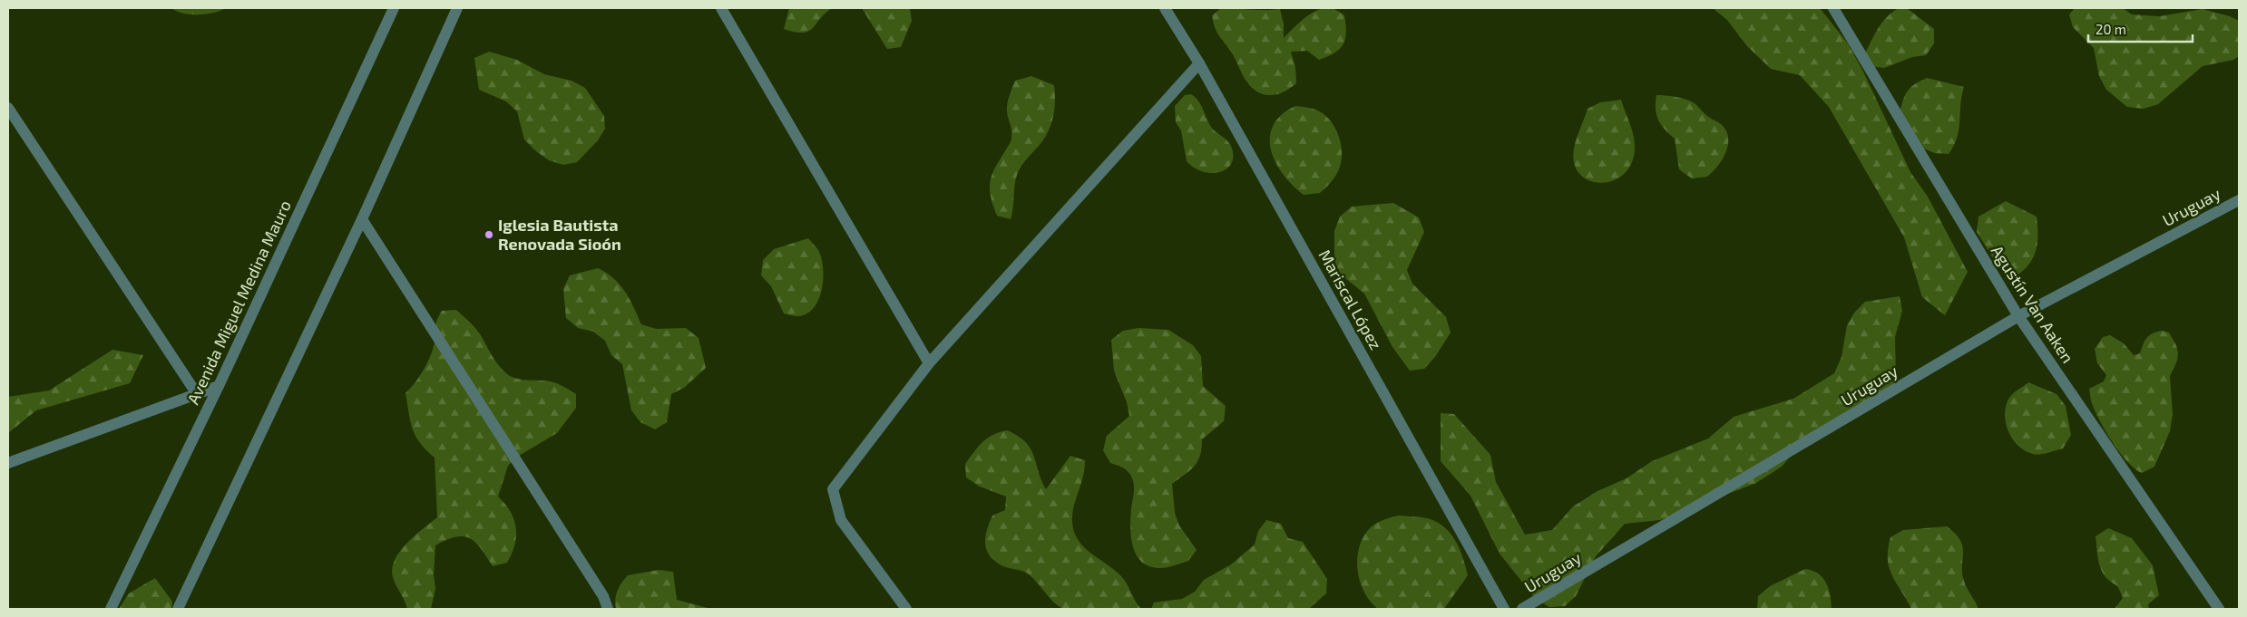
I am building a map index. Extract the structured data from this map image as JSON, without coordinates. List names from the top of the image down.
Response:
{
  "streets": {
    "street": [
      "Uruguay",
      "Mariscal López",
      "Avenida Miguel Medina Mauro",
      "Agustín Van Aaken"
    ]
  },
  "crossings": [
    ["Uruguay", "Agustín Van Aaken"]
  ],
  "places": ["Iglesia Bautista Renovada Sioón"],
  "scale_bar": "20 m"
}
